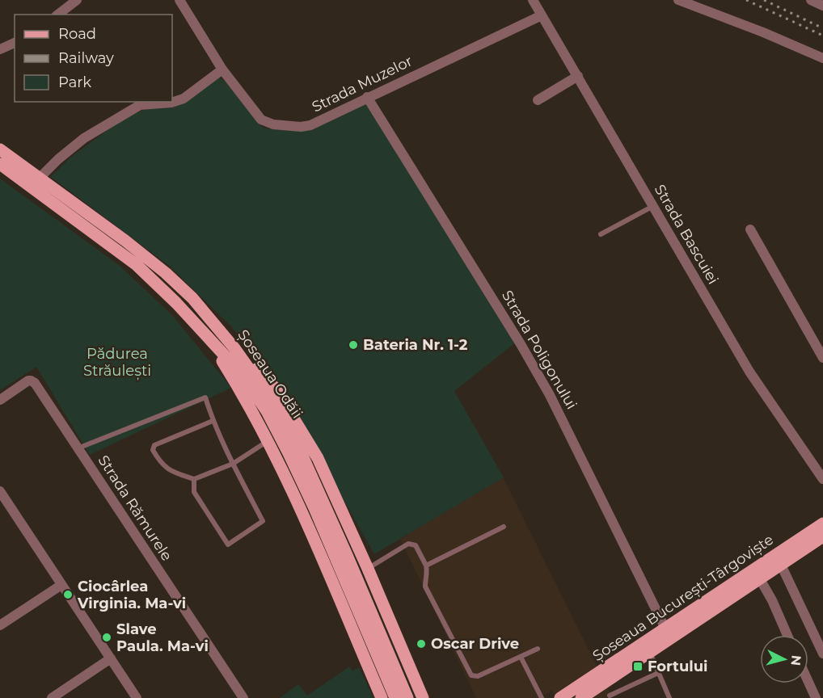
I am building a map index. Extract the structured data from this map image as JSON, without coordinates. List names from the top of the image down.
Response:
{
  "streets": {
    "main road": ["Șoseaua Odăii", "Șoseaua București-Târgoviște"],
    "street": [
      "Strada Muzelor",
      "Strada Bascuiei",
      "Strada Poligonului",
      "Strada Rămurele"
    ]
  },
  "crossings": [
    ["Strada Muzelor", "Strada Bascuiei"],
    ["Strada Muzelor", "Strada Poligonului"],
    ["Strada Poligonului", "Șoseaua București-Târgoviște"]
  ],
  "parks": ["Pădurea Străulești"],
  "places": {
    "other": [
      "Bateria Nr. 1-2",
      "Ciocârlea Virginia. Ma-vi",
      "Slave Paula. Ma-vi",
      "Oscar Drive"
    ],
    "transit": ["Fortului"]
  },
  "legend": ["Road", "Railway", "Park"],
  "north": "right"
}
